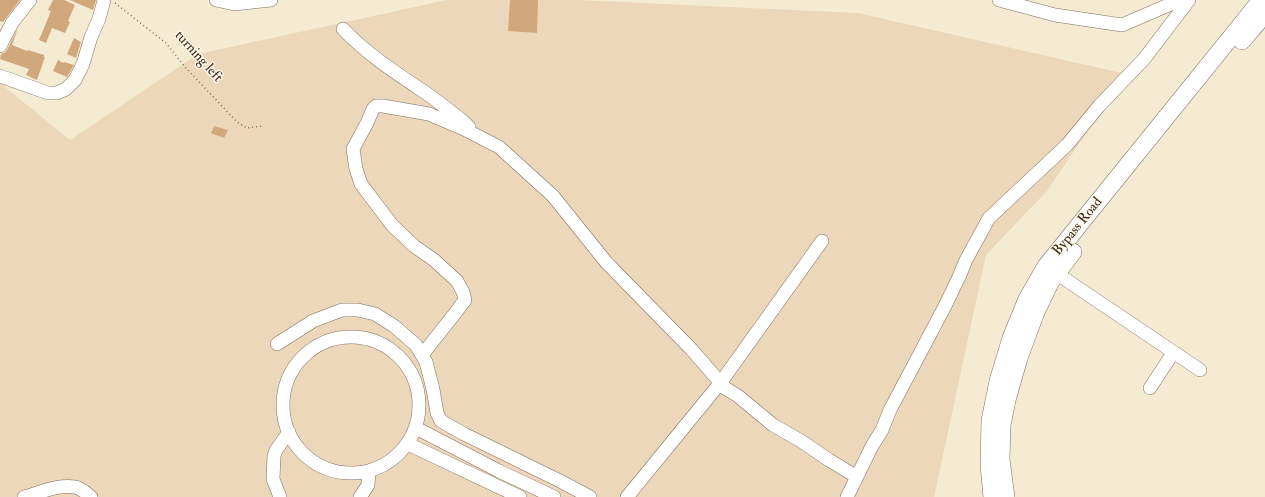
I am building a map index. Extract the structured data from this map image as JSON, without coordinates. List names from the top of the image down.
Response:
{
  "streets": {
    "main road": ["Bypass Road"],
    "path": ["turning left"]
  }
}
